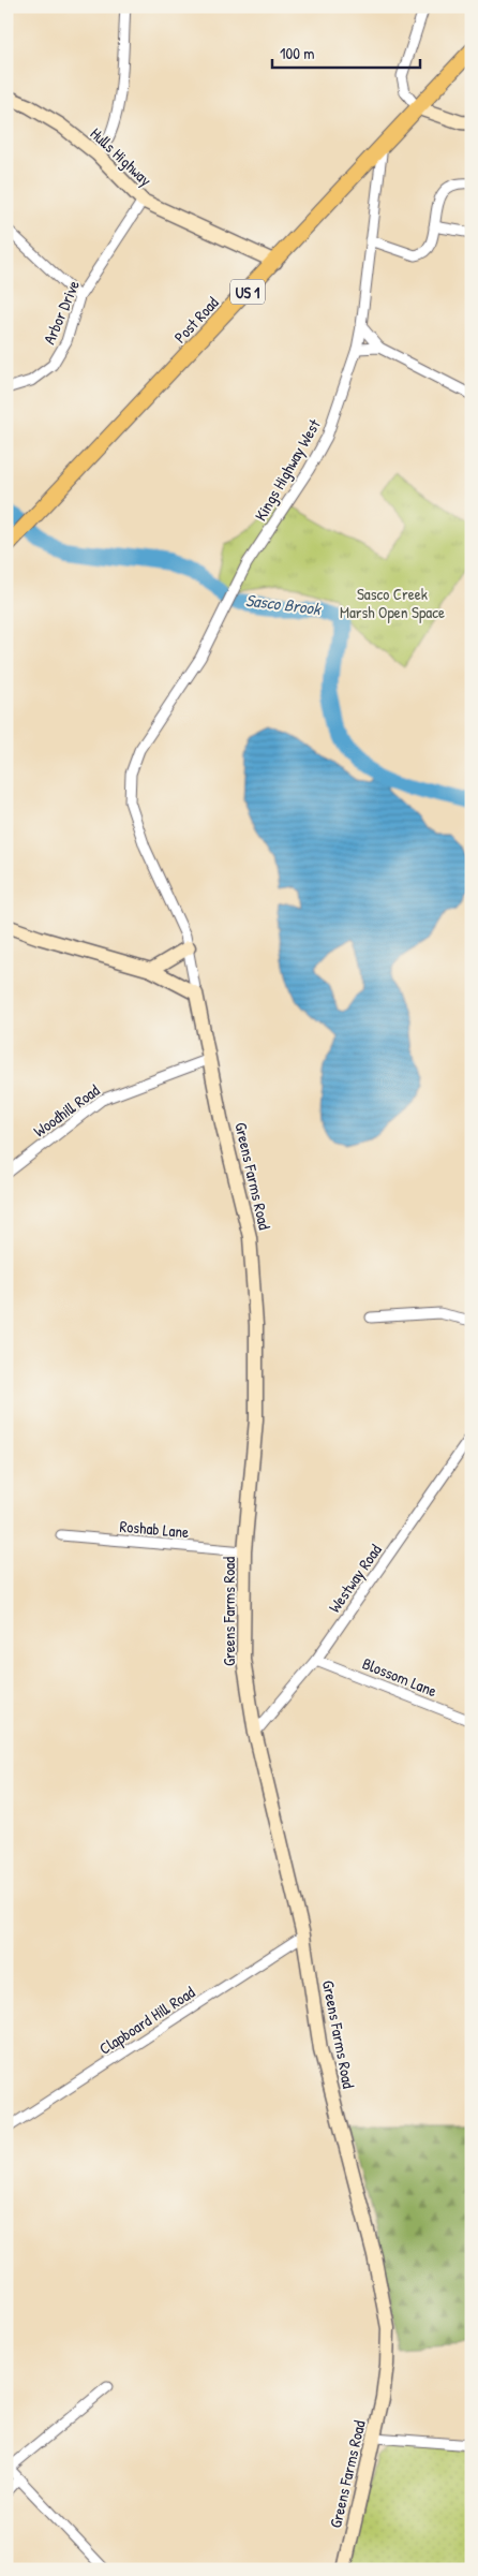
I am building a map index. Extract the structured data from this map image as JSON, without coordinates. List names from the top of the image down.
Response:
{
  "streets": {
    "main road": ["US 1", "Post Road"],
    "street": [
      "Hulls Highway",
      "Arbor Drive",
      "Kings Highway West",
      "Woodhill Road",
      "Greens Farms Road",
      "Roshab Lane",
      "Westway Road",
      "Blossom Lane",
      "Clapboard Hill Road"
    ]
  },
  "crossings": [
    ["Hulls Highway", "Arbor Drive"],
    ["Hulls Highway", "Post Road"],
    ["Post Road", "Kings Highway West"],
    ["Kings Highway West", "Greens Farms Road"],
    ["Woodhill Road", "Greens Farms Road"],
    ["Greens Farms Road", "Roshab Lane"],
    ["Greens Farms Road", "Westway Road"],
    ["Greens Farms Road", "Clapboard Hill Road"],
    ["Westway Road", "Blossom Lane"]
  ],
  "water": ["Sasco Brook"],
  "parks": ["Sasco Creek Marsh Open Space"],
  "scale_bar": "100 m"
}
